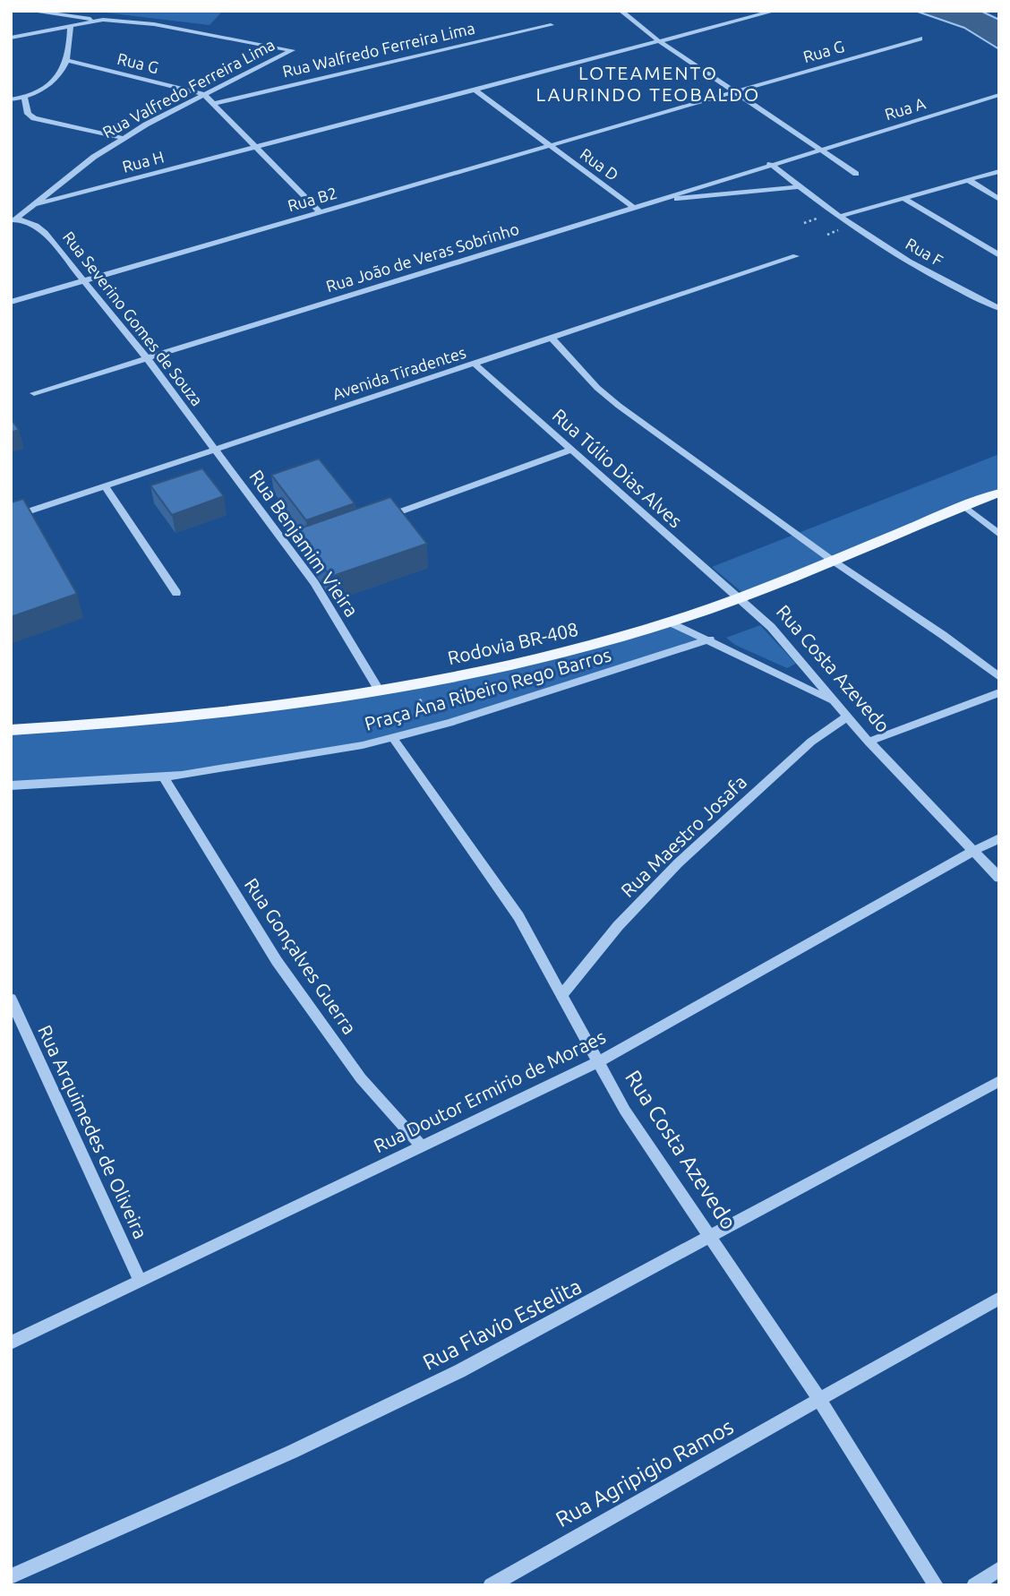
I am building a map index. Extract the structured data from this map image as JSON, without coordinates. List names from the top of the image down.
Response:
{
  "streets": {
    "main road": ["Rodovia BR-408"],
    "street": [
      "Rua Walfredo Ferreira Lima",
      "Rua G",
      "Rua Valfredo Ferreira Lima",
      "Rua A",
      "Rua H",
      "Rua D",
      "Rua B2",
      "Rua F",
      "Rua João de Veras Sobrinho",
      "Rua Severino Gomes de Souza",
      "Avenida Tiradentes",
      "Rua Túlio Dias Alves",
      "Rua Benjamim Vieira",
      "Rua Costa Azevedo",
      "Praça Ana Ribeiro Rego Barros",
      "Rua Maestro Josafa",
      "Rua Gonçalves Guerra",
      "Rua Doutor Ermirio de Moraes",
      "Rua Arquimedes de Oliveira",
      "Rua Flavio Estelita",
      "Rua Agripigio Ramos"
    ]
  },
  "crossings": [
    ["Rua G", "Rua Valfredo Ferreira Lima"],
    ["Rua G", "Rua D"],
    ["Rua G", "Rua B2"],
    ["Rua Valfredo Ferreira Lima", "Rua H"],
    ["Rua Valfredo Ferreira Lima", "Rua Severino Gomes de Souza"],
    ["Rua A", "Rua João de Veras Sobrinho"],
    ["Rua D", "Rua B2"],
    ["Rua D", "Rua João de Veras Sobrinho"],
    ["Rua B2", "Rua Severino Gomes de Souza"],
    ["Rua João de Veras Sobrinho", "Rua Severino Gomes de Souza"],
    ["Rua Severino Gomes de Souza", "Avenida Tiradentes"],
    ["Rua Severino Gomes de Souza", "Rua Benjamim Vieira"],
    ["Avenida Tiradentes", "Rua Túlio Dias Alves"],
    ["Avenida Tiradentes", "Rua Benjamim Vieira"],
    ["Rua Túlio Dias Alves", "Rodovia BR-408"],
    ["Rua Túlio Dias Alves", "Rua Costa Azevedo"],
    ["Rua Benjamim Vieira", "Rodovia BR-408"],
    ["Rodovia BR-408", "Rua Costa Azevedo"],
    ["Rua Costa Azevedo", "Praça Ana Ribeiro Rego Barros"],
    ["Rua Costa Azevedo", "Rua Maestro Josafa"],
    ["Rua Costa Azevedo", "Rua Doutor Ermirio de Moraes"],
    ["Rua Costa Azevedo", "Rua Flavio Estelita"],
    ["Rua Costa Azevedo", "Rua Agripigio Ramos"],
    ["Praça Ana Ribeiro Rego Barros", "Rua Gonçalves Guerra"],
    ["Rua Gonçalves Guerra", "Rua Doutor Ermirio de Moraes"],
    ["Rua Doutor Ermirio de Moraes", "Rua Arquimedes de Oliveira"]
  ],
  "districts": ["LOTEAMENTO LAURINDO TEOBALDO"]
}
